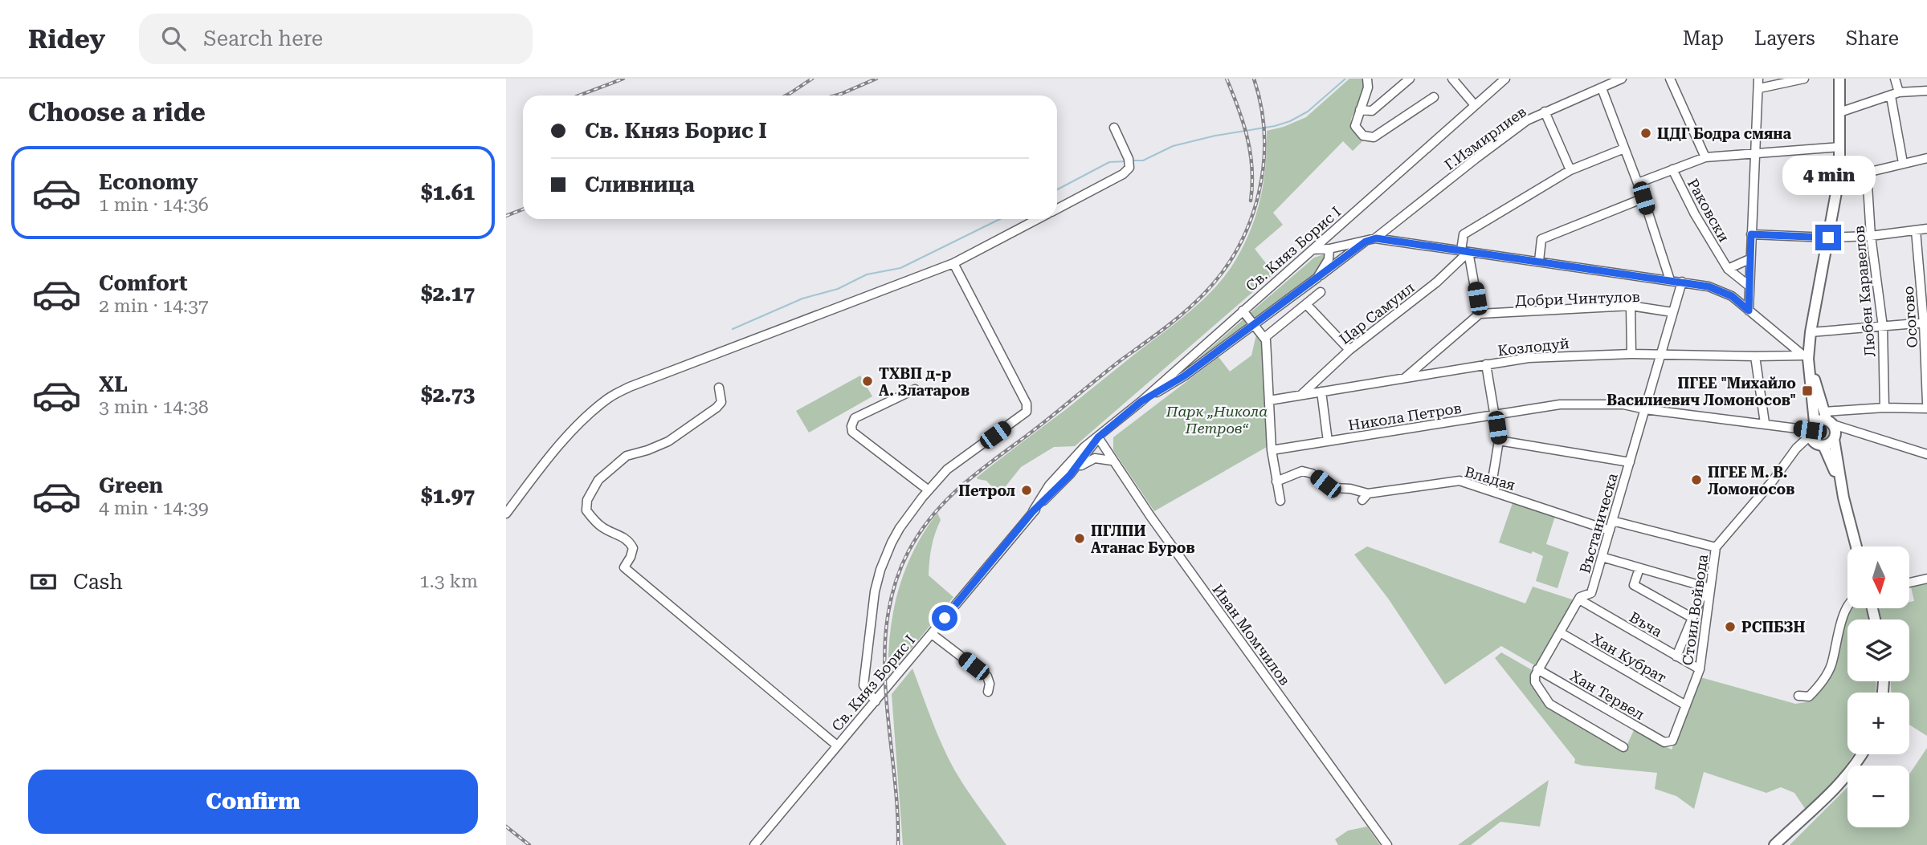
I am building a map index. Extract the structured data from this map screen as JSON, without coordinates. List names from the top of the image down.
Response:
{
  "streets": {
    "street": [
      "Г.Измирлиев",
      "Раковски",
      "Св. Княз Борис I",
      "Любен Каравелов",
      "Добри Чинтулов",
      "Цар Самуил",
      "Осогово",
      "Козлодуй",
      "Никола Петров",
      "Владая",
      "Въстаническа",
      "Стоил Войвода",
      "Въча",
      "Иван Момчилов",
      "Хан Кубрат",
      "Хан Тервел"
    ]
  },
  "crossings": [
    ["Св. Княз Борис I", "Иван Момчилов"],
    ["Добри Чинтулов", "Въстаническа"],
    ["Цар Самуил", "Козлодуй"],
    ["Козлодуй", "Въстаническа"],
    ["Никола Петров", "Въстаническа"],
    ["Никола Петров", "Стоил Войвода"],
    ["Владая", "Въстаническа"],
    ["Въстаническа", "Въча"],
    ["Въстаническа", "Хан Кубрат"],
    ["Въстаническа", "Хан Тервел"],
    ["Стоил Войвода", "Въча"],
    ["Стоил Войвода", "Хан Кубрат"],
    ["Стоил Войвода", "Хан Тервел"]
  ],
  "parks": ["Парк „Никола Петров“"],
  "places": {
    "other": [
      "ЦДГ Бодра смяна",
      "ТХВП д-р А. Златаров",
      "ПГЕЕ М. В. Ломоносов",
      "Петрол",
      "ПГЛПИ Атанас Буров",
      "РСПБЗН"
    ],
    "transit": ["ПГЕЕ \"Михайло Василиевич Ломоносов\""]
  },
  "north": "bottom",
  "page": {
    "header": "Ridey",
    "search": "Search here",
    "nav": ["Map", "Layers", "Share"],
    "heading": "Choose a ride",
    "banner": ["Св. Княз Борис I", "Сливница"],
    "list": [
      {
        "name": "Economy",
        "note": "1 min · 14:36",
        "value": "$1.61"
      },
      {
        "name": "Comfort",
        "note": "2 min · 14:37",
        "value": "$2.17"
      },
      {
        "name": "XL",
        "note": "3 min · 14:38",
        "value": "$2.73"
      },
      {
        "name": "Green",
        "note": "4 min · 14:39",
        "value": "$1.97"
      }
    ],
    "bubble": "4 min",
    "map_buttons": ["+", "−"],
    "pay": ["Cash", "1.3 km"],
    "buttons": "Confirm"
  }
}
